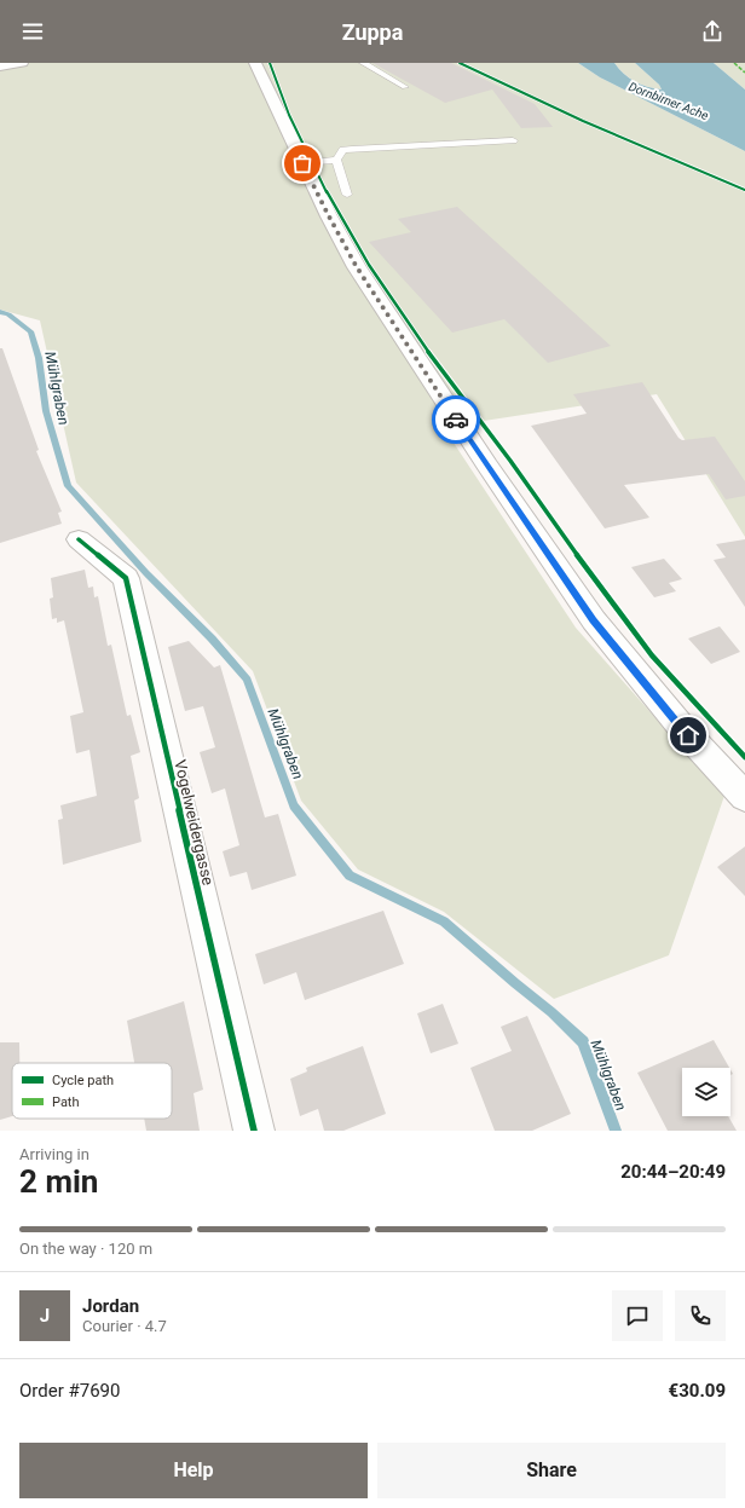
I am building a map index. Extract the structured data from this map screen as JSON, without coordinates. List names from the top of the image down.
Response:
{
  "streets": {
    "main road": ["Vogelweidergasse"]
  },
  "water": ["Dornbirner Ache", "Mühlgraben"],
  "legend": ["Cycle path", "Path"],
  "page": {
    "header": "Zuppa",
    "heading": ["2 min", "Arriving in", "20:44–20:49"],
    "panel": [
      "Jordan",
      "Courier · 4.7",
      "Order #7690",
      "€30.09"
    ],
    "bar": "On the way · 120 m",
    "round": "J",
    "buttons": ["Help", "Share"]
  }
}
